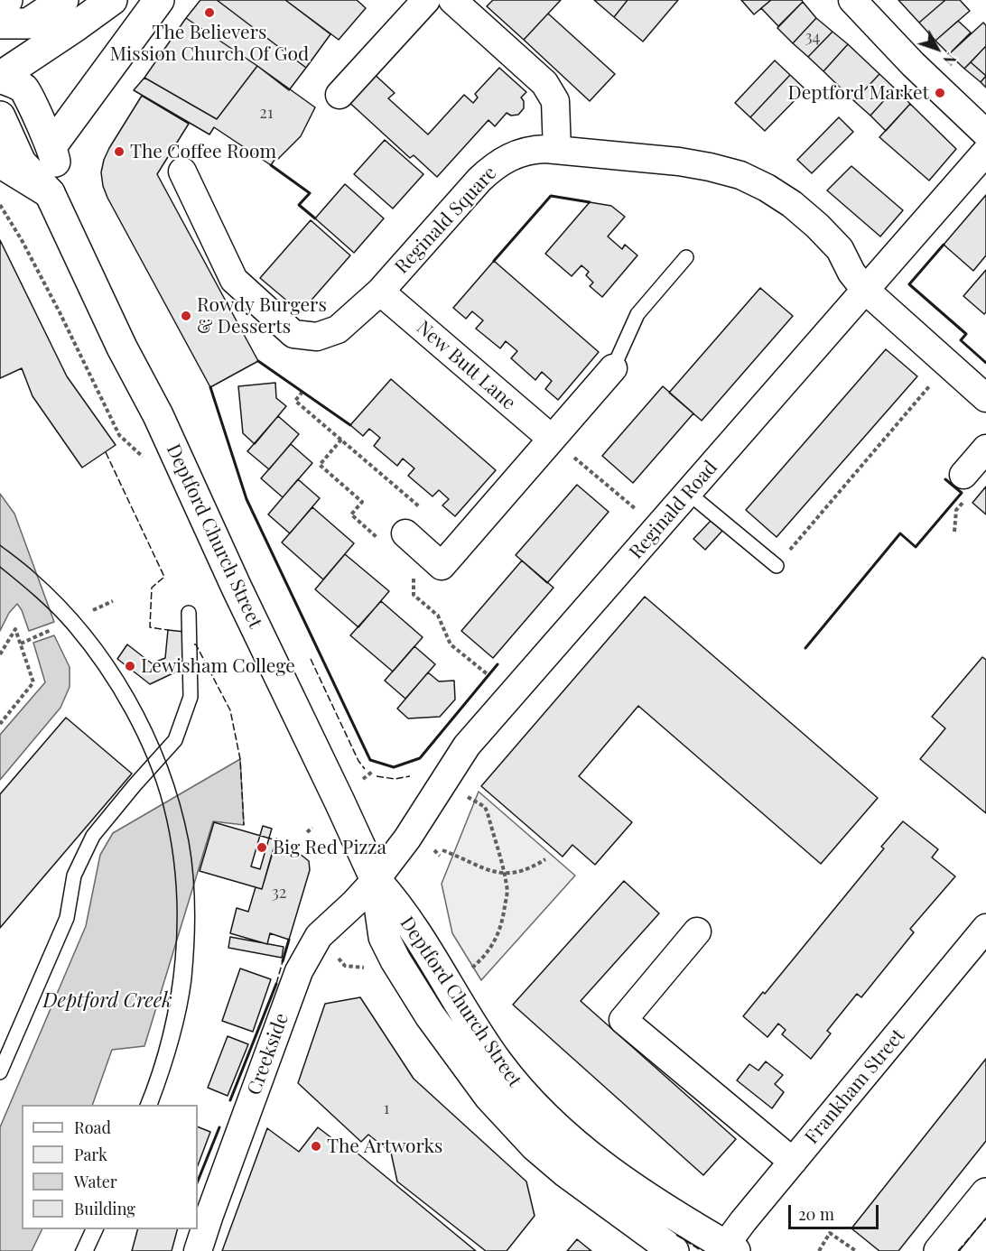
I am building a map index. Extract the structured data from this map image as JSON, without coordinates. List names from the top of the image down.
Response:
{
  "streets": {
    "main road": ["Deptford Church Street"],
    "street": [
      "Reginald Square",
      "New Butt Lane",
      "Reginald Road",
      "Creekside",
      "Frankham Street"
    ]
  },
  "crossings": [
    ["Reginald Square", "New Butt Lane"],
    ["Reginald Square", "Reginald Road"],
    ["Reginald Road", "Deptford Church Street"],
    ["Reginald Road", "Creekside"],
    ["Deptford Church Street", "Creekside"],
    ["Deptford Church Street", "Frankham Street"]
  ],
  "water": ["Deptford Creek"],
  "places": [
    "The Believers Mission Church Of God",
    "Deptford Market",
    "The Coffee Room",
    "Rowdy Burgers & Desserts",
    "Lewisham College",
    "Big Red Pizza",
    "The Artworks"
  ],
  "house_numbers": [
    "34",
    "21",
    "32",
    "1"
  ],
  "legend": [
    "Road",
    "Park",
    "Water",
    "Building"
  ],
  "scale_bar": "20 m",
  "north": "bottom right"
}
